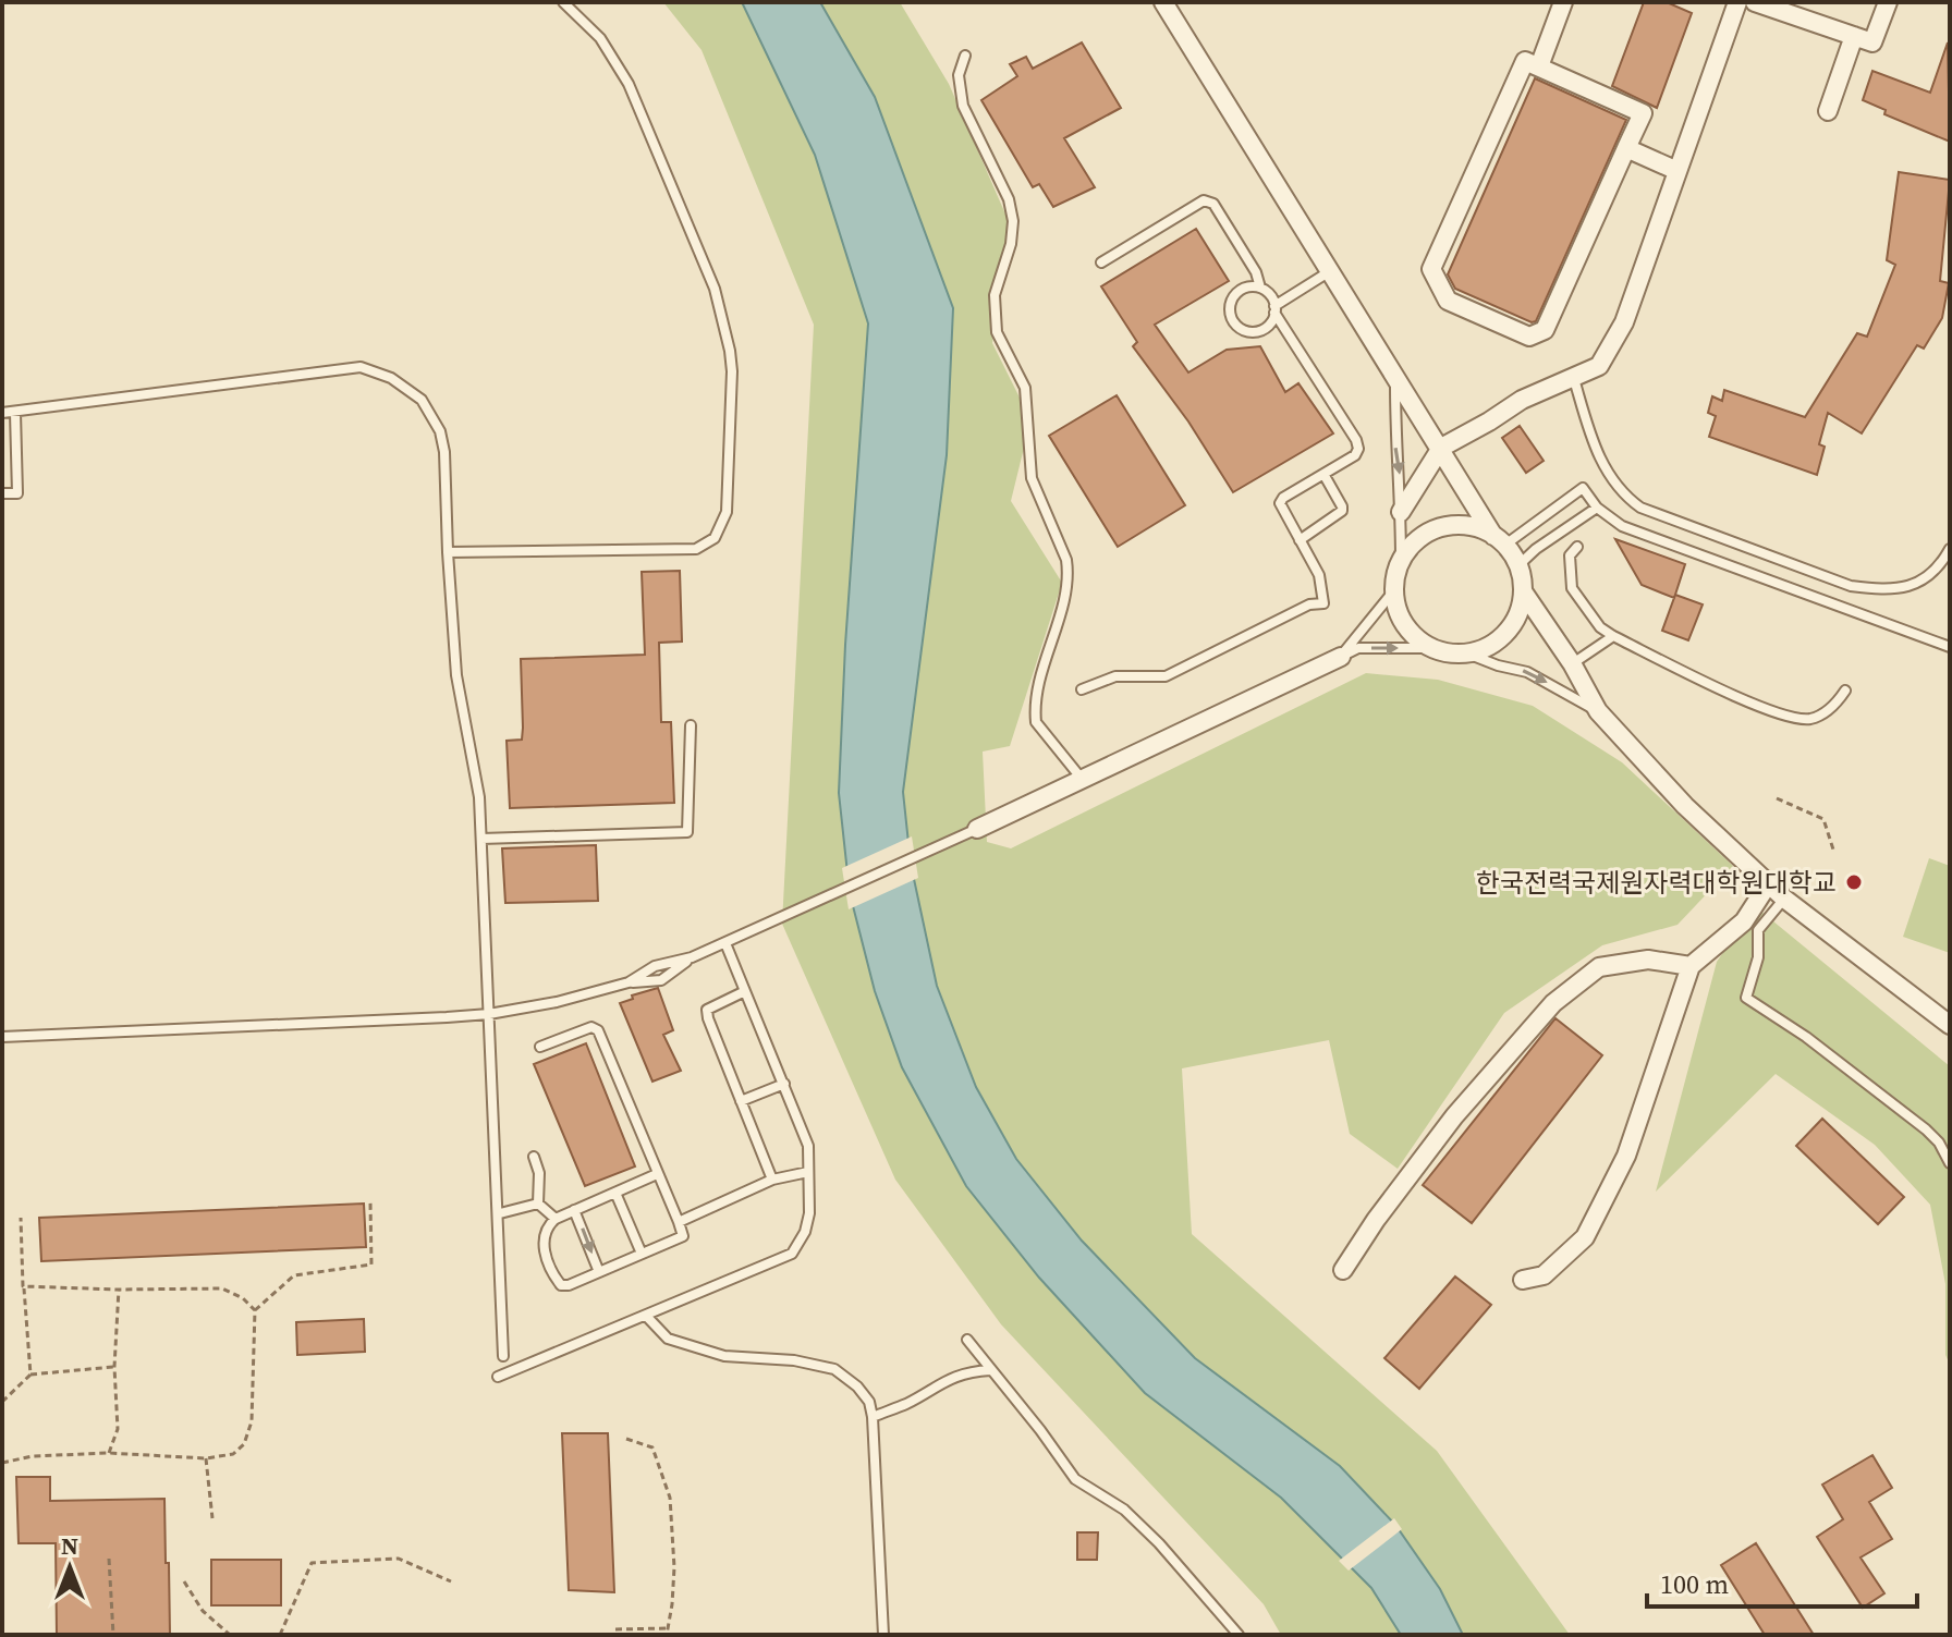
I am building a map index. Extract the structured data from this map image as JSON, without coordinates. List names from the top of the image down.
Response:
{
  "places": ["한국전력국제원자력대학원대학교"],
  "scale_bar": "100 m",
  "north": "top"
}
